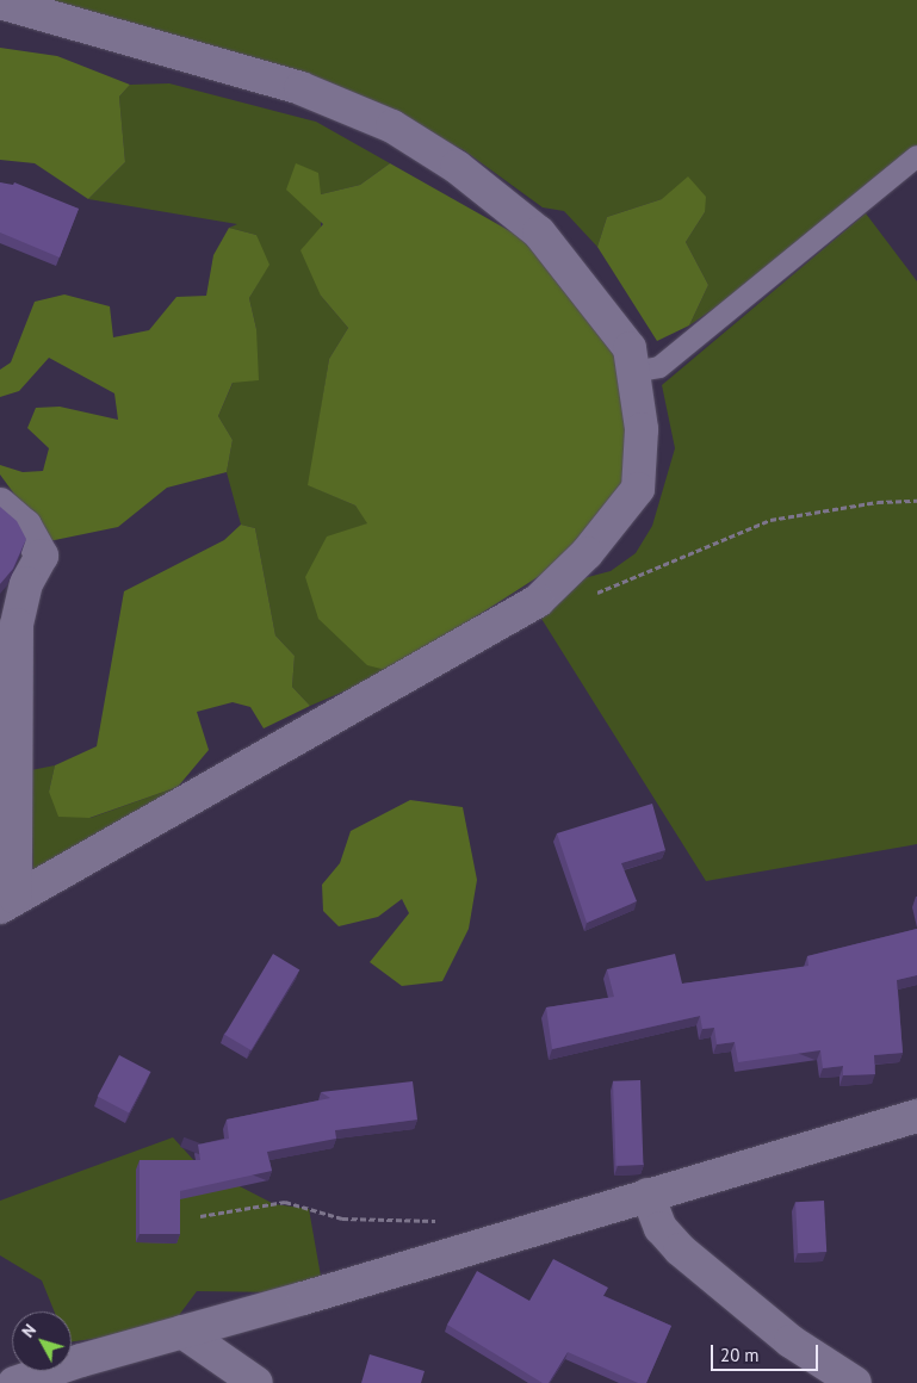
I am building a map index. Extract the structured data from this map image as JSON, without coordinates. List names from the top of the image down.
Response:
{
  "scale_bar": "20 m",
  "north": "top left"
}
